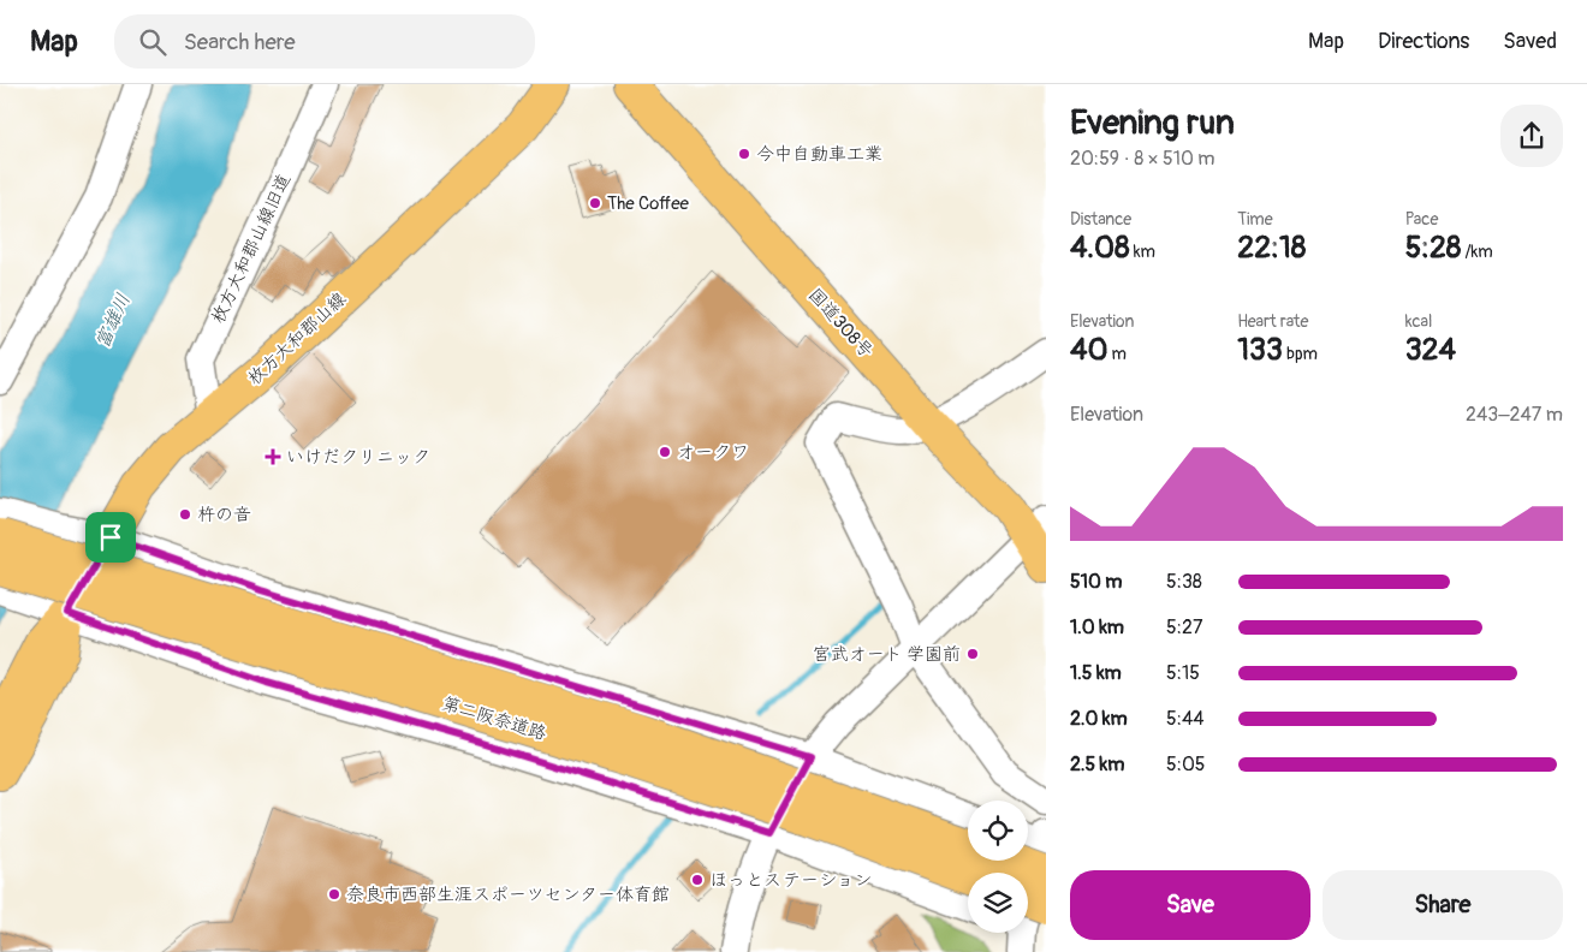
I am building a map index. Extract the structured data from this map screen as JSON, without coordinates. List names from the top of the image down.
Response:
{
  "streets": {
    "main road": ["国道308号", "枚方大和郡山線", "第二阪奈道路"],
    "street": ["枚方大和郡山線旧道"]
  },
  "crossings": [
    ["枚方大和郡山線旧道", "枚方大和郡山線"]
  ],
  "water": ["富雄川"],
  "places": {
    "other": [
      "今中自動車工業",
      "The Coffee",
      "オークワ",
      "杵の音",
      "宮武オート 学園前",
      "ほっとステーション",
      "奈良市西部生涯スポーツセンター体育館"
    ],
    "health": ["いけだクリニック"]
  },
  "page": {
    "header": "Map",
    "search": "Search here",
    "nav": ["Map", "Directions", "Saved"],
    "heading": ["Evening run", "20:59 · 8 × 510 m"],
    "stats": [
      ["Distance", "4.08 km"],
      ["Time", "22:18"],
      ["Pace", "5:28 /km"],
      ["Elevation", "40 m"],
      ["Heart rate", "133 bpm"],
      ["kcal", "324"]
    ],
    "chart": ["Elevation", "243–247 m"],
    "list": [
      {
        "name": "510 m",
        "note": "5:38"
      },
      {
        "name": "1.0 km",
        "note": "5:27"
      },
      {
        "name": "1.5 km",
        "note": "5:15"
      },
      {
        "name": "2.0 km",
        "note": "5:44"
      },
      {
        "name": "2.5 km",
        "note": "5:05"
      }
    ],
    "buttons": ["Save", "Share"]
  }
}
